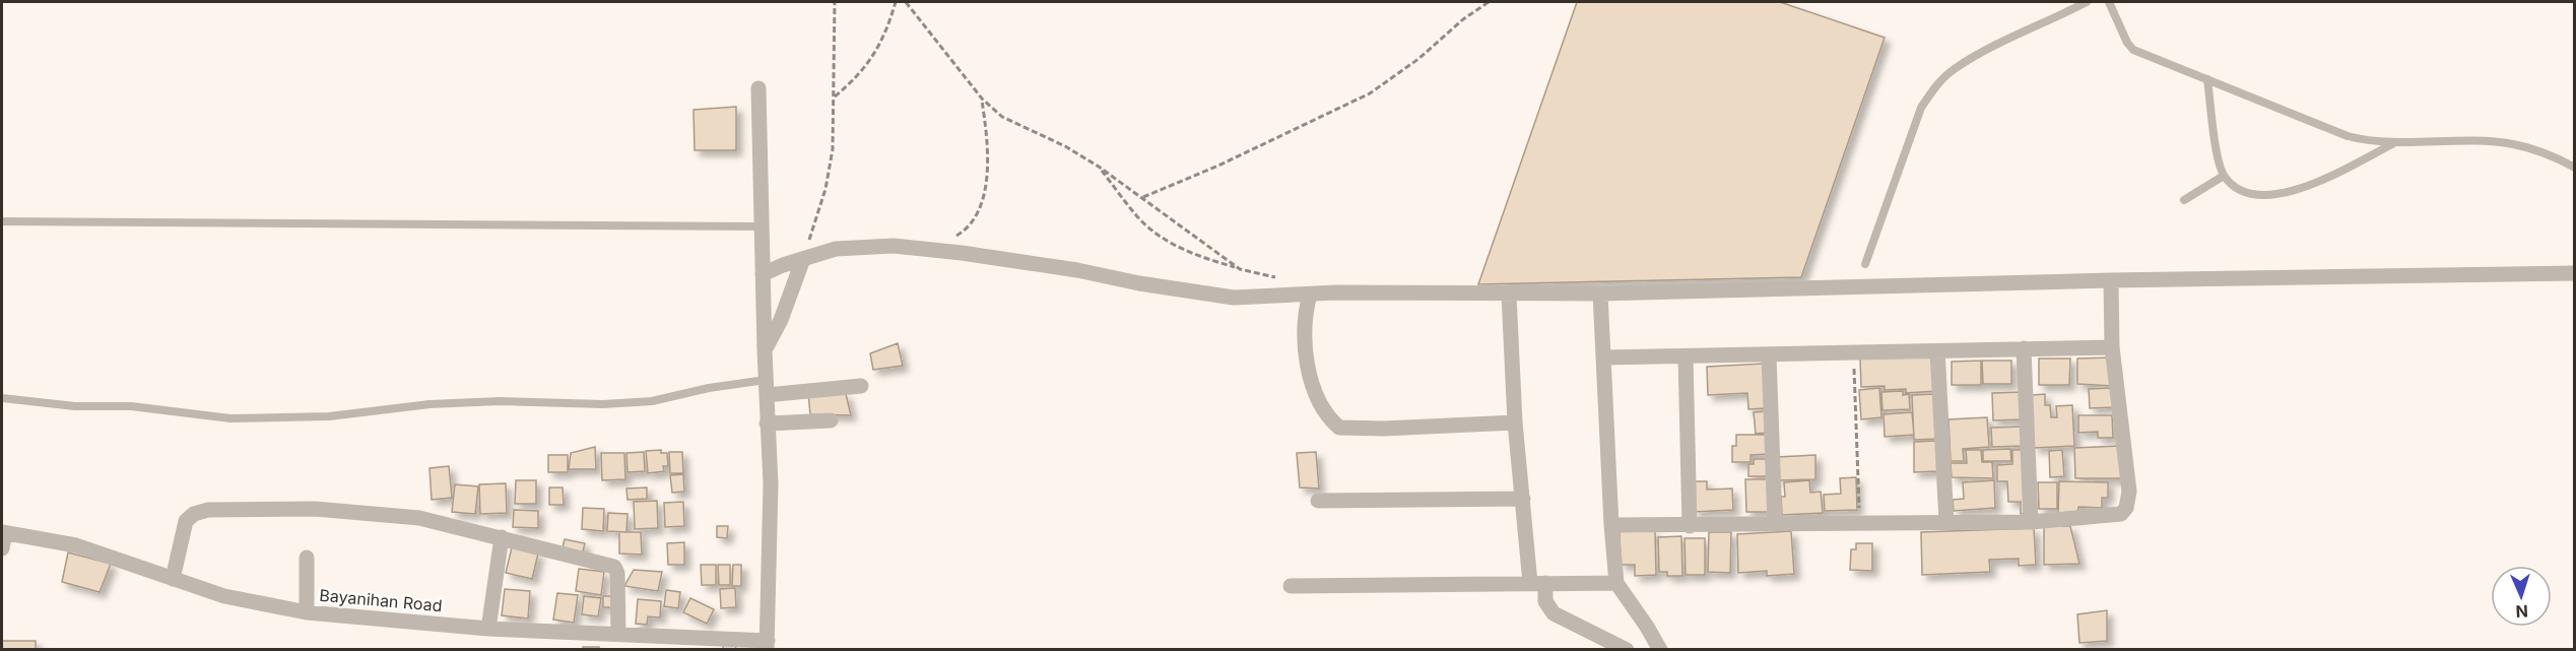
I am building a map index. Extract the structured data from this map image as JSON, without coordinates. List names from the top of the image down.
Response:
{
  "streets": {
    "street": ["Bayanihan Road"]
  },
  "north": "bottom"
}
